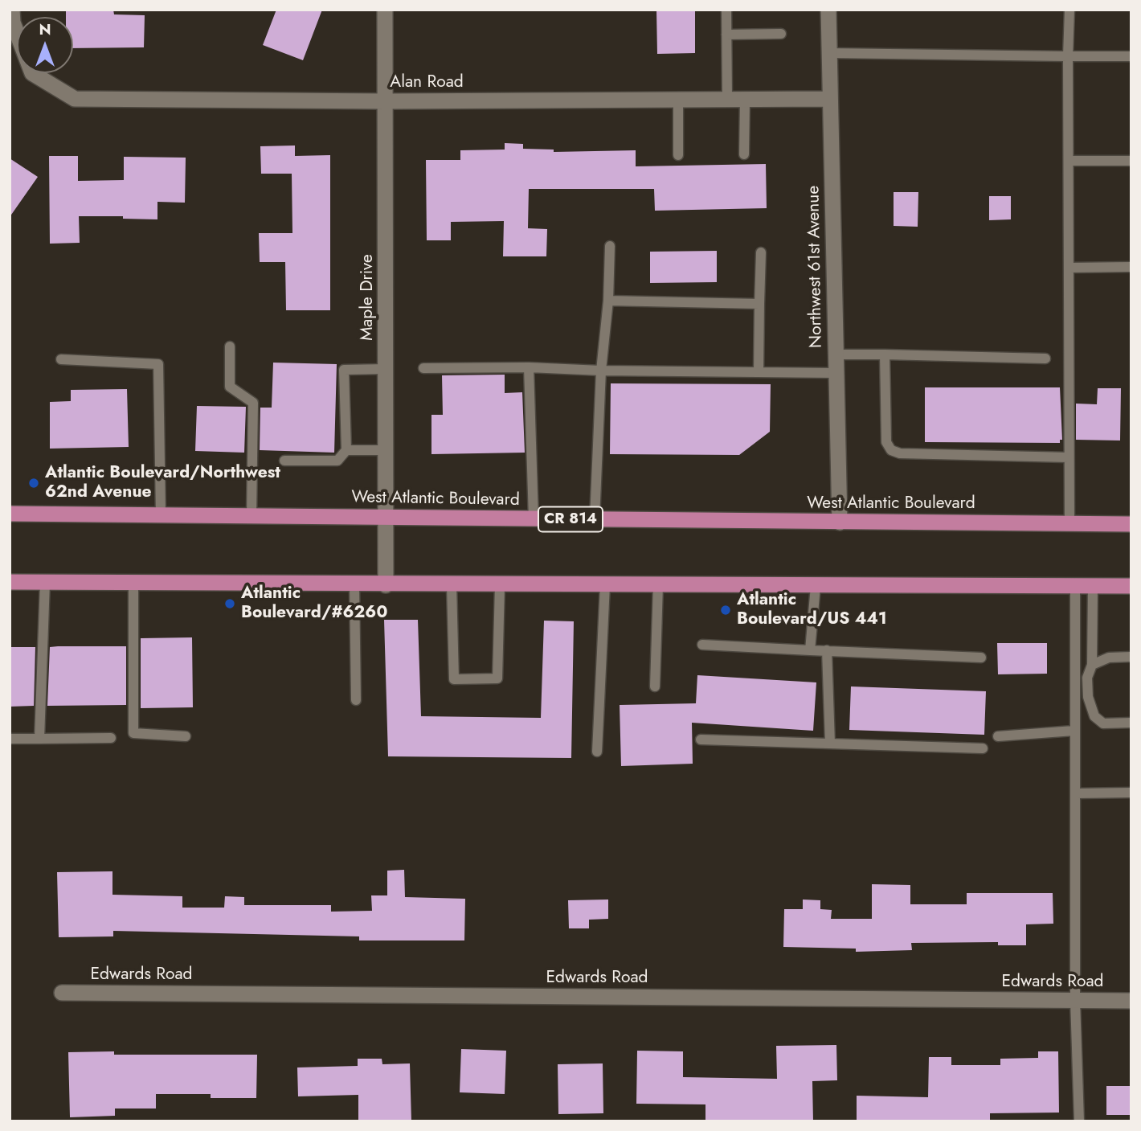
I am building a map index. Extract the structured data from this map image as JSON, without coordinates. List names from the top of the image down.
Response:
{
  "streets": {
    "main road": ["West Atlantic Boulevard", "CR 814"],
    "street": [
      "Alan Road",
      "Northwest 61st Avenue",
      "Maple Drive",
      "Edwards Road"
    ]
  },
  "crossings": [
    ["Alan Road", "Northwest 61st Avenue"],
    ["Alan Road", "Maple Drive"],
    ["Northwest 61st Avenue", "West Atlantic Boulevard"],
    ["Maple Drive", "West Atlantic Boulevard"]
  ],
  "places": ["Atlantic Boulevard/Northwest 62nd Avenue", "Atlantic Boulevard/#6260", "Atlantic Boulevard/US 441"],
  "north": "top"
}
